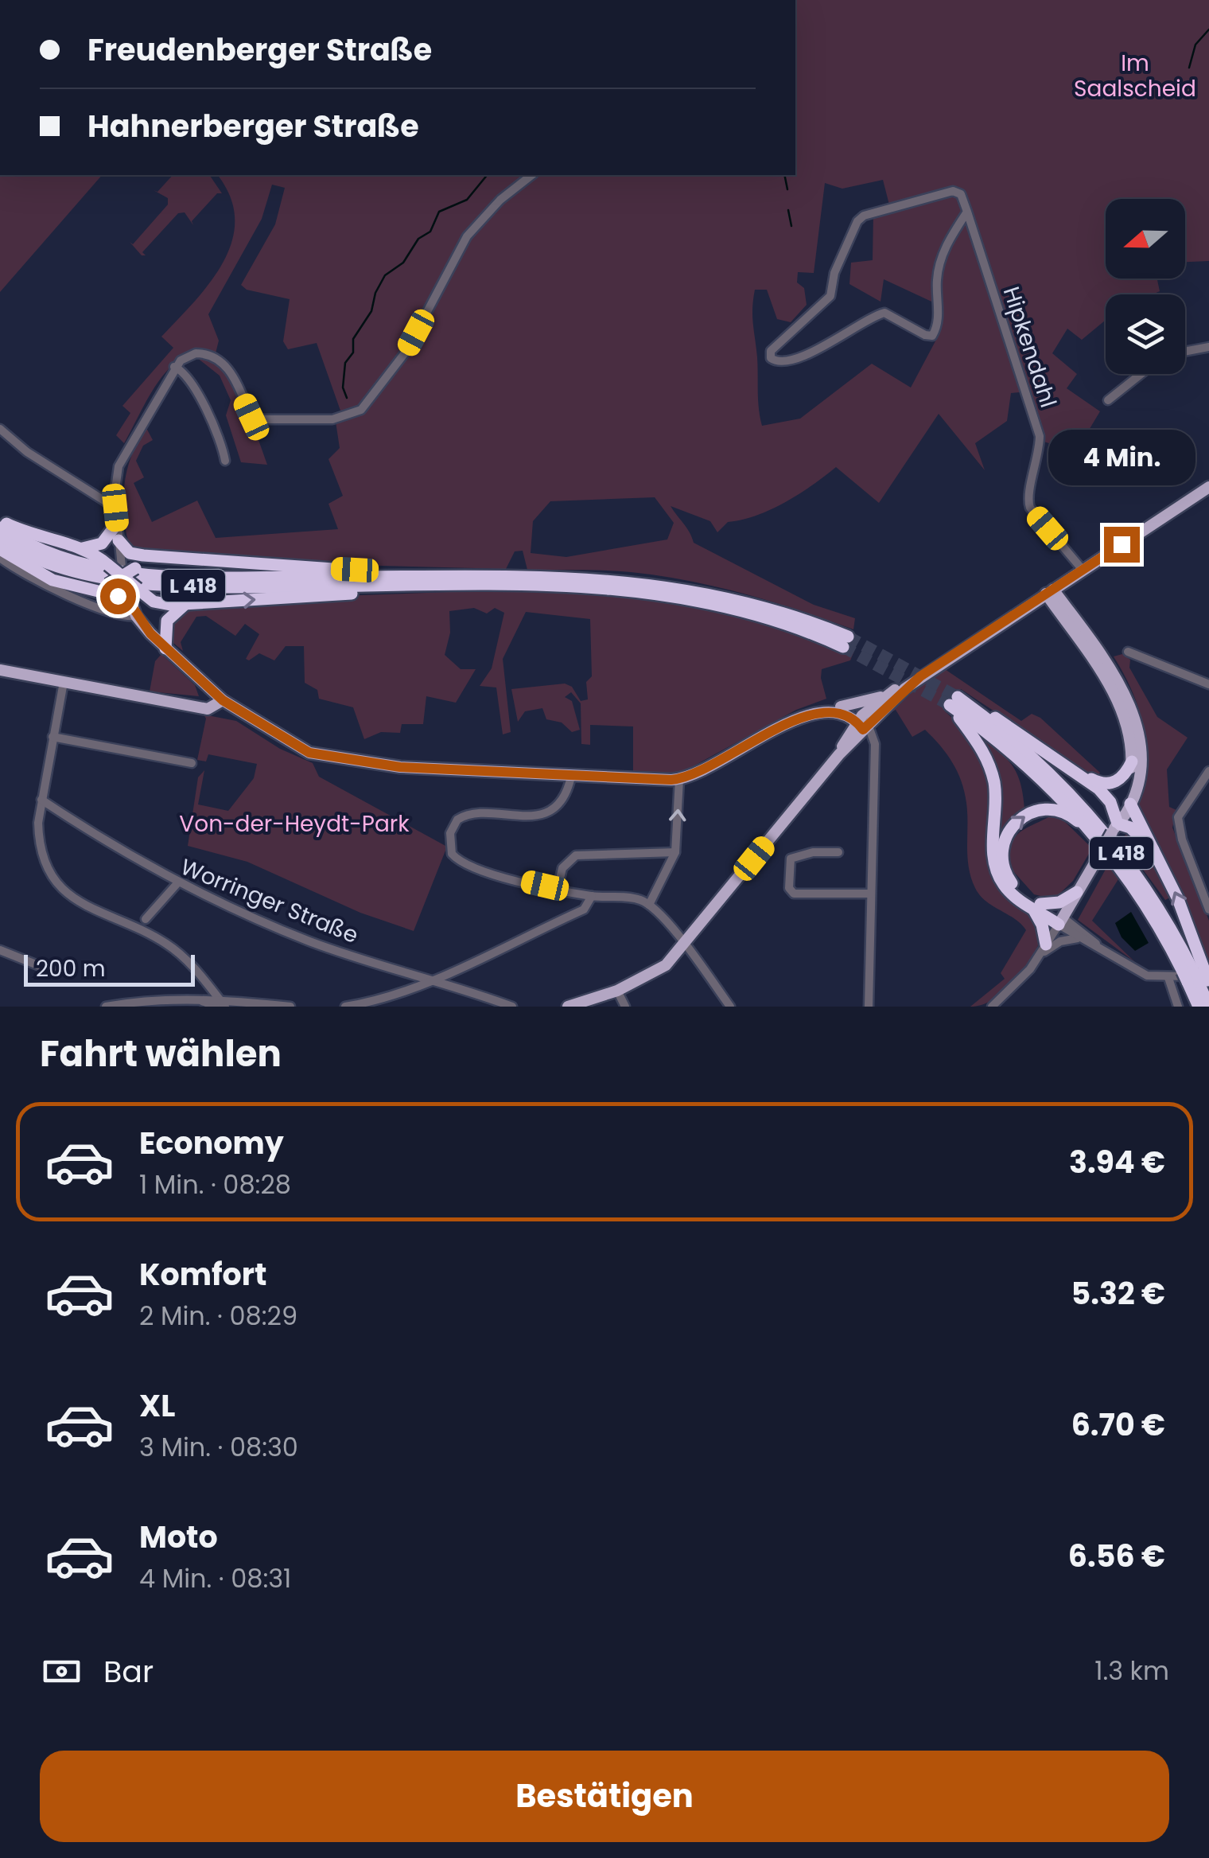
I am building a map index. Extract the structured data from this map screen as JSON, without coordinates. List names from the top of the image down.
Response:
{
  "streets": {
    "highway": ["L 418"],
    "street": ["Hipkendahl", "Worringer Straße"]
  },
  "parks": ["Im Saalscheid", "Von-der-Heydt-Park"],
  "scale_bar": "200 m",
  "north": "left",
  "page": {
    "banner": ["Freudenberger Straße", "Hahnerberger Straße"],
    "bubble": "4 Min.",
    "scale": "200 m",
    "heading": "Fahrt wählen",
    "list": [
      {
        "name": "Economy",
        "note": "1 Min. · 08:28",
        "value": "3.94 €"
      },
      {
        "name": "Komfort",
        "note": "2 Min. · 08:29",
        "value": "5.32 €"
      },
      {
        "name": "XL",
        "note": "3 Min. · 08:30",
        "value": "6.70 €"
      },
      {
        "name": "Moto",
        "note": "4 Min. · 08:31",
        "value": "6.56 €"
      }
    ],
    "pay": ["Bar", "1.3 km"],
    "buttons": "Bestätigen"
  }
}
